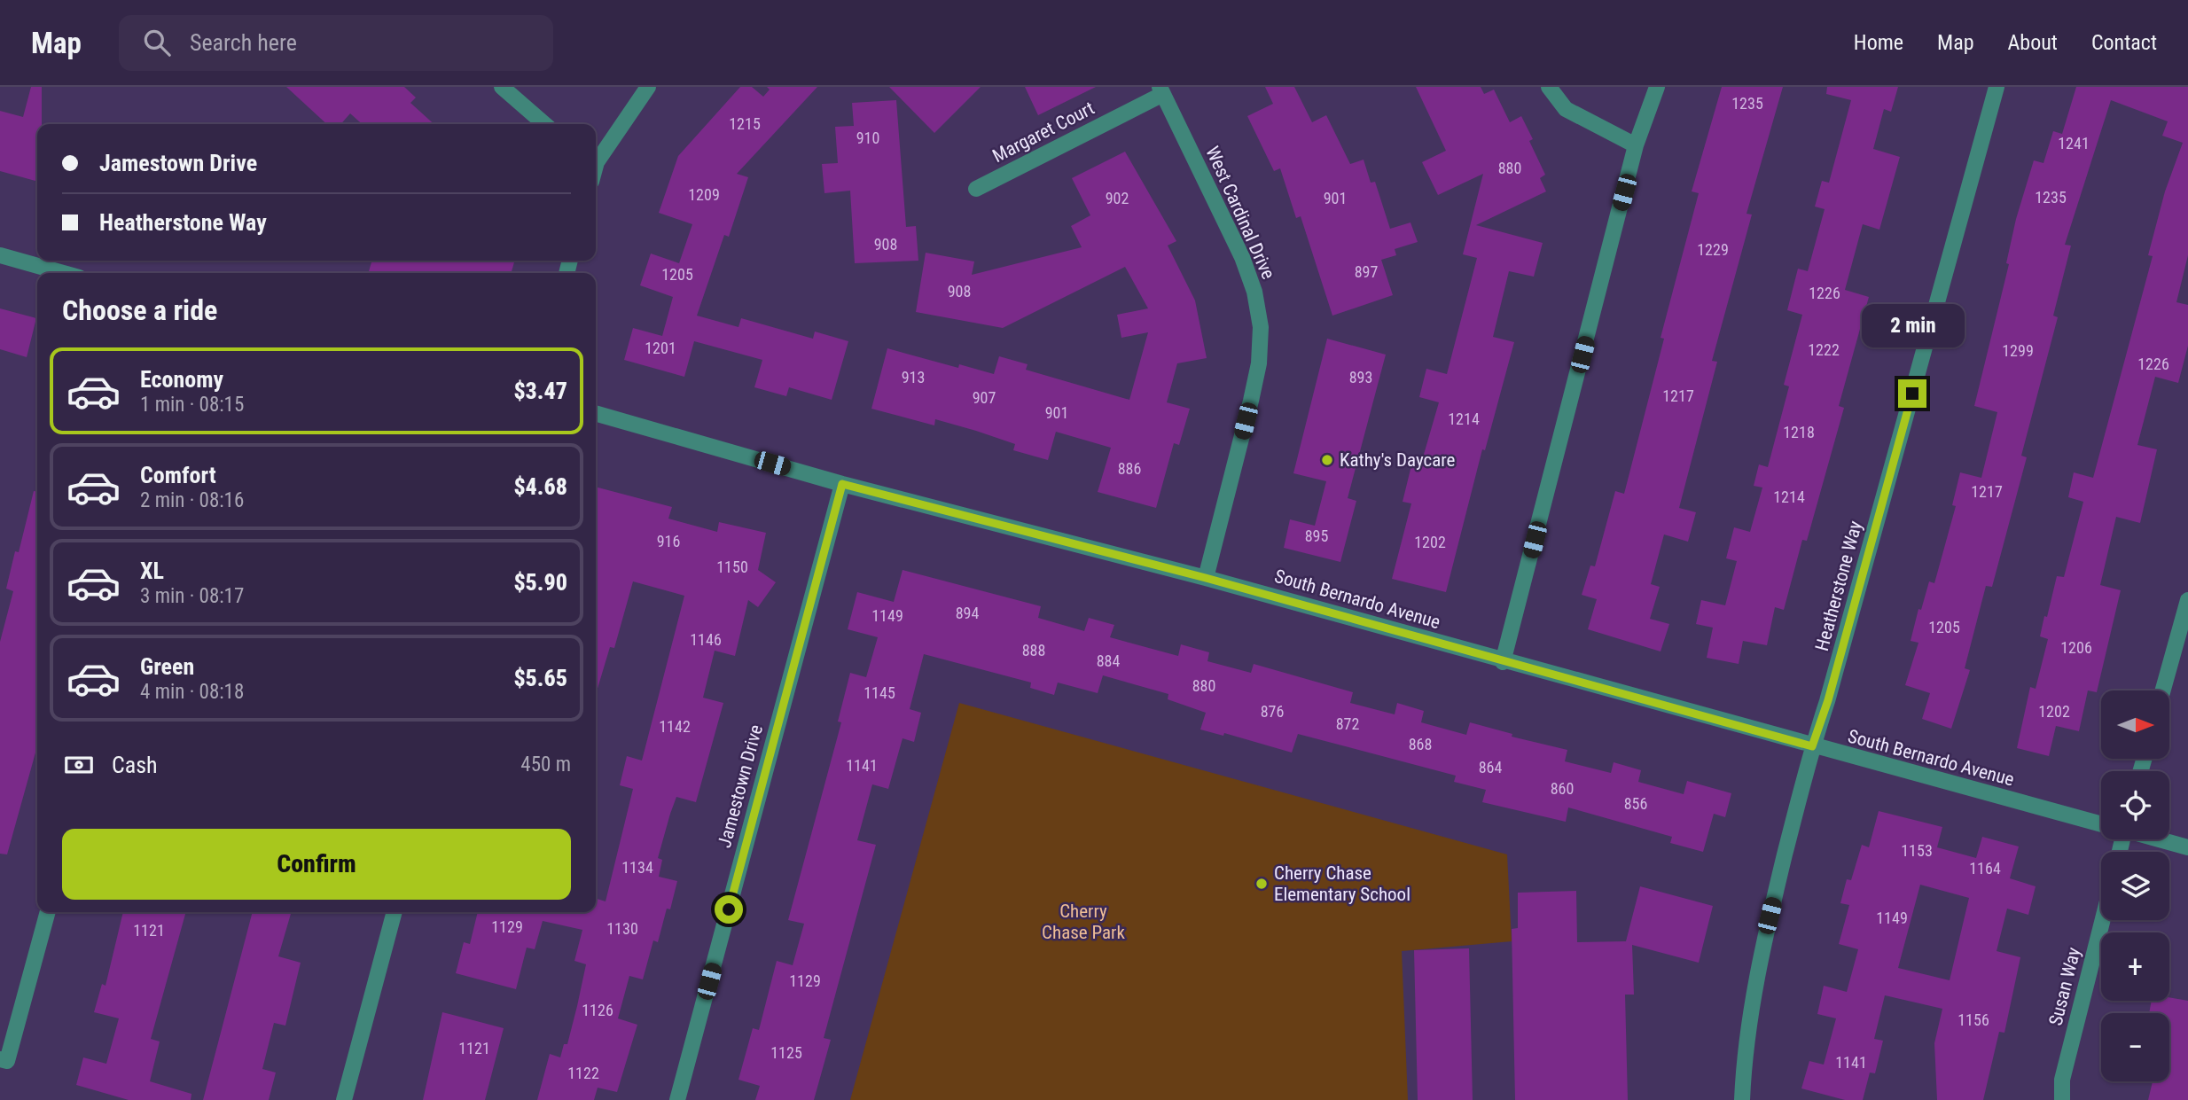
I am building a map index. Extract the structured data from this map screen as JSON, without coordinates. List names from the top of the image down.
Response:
{
  "streets": {
    "street": [
      "Margaret Court",
      "West Cardinal Drive",
      "Heatherstone Way",
      "South Bernardo Avenue",
      "Jamestown Drive",
      "Susan Way"
    ]
  },
  "crossings": [
    ["Margaret Court", "West Cardinal Drive"],
    ["West Cardinal Drive", "South Bernardo Avenue"],
    ["Heatherstone Way", "South Bernardo Avenue"],
    ["South Bernardo Avenue", "Jamestown Drive"]
  ],
  "parks": ["Cherry Chase Park"],
  "places": ["Kathy's Daycare", "Cherry Chase Elementary School"],
  "house_numbers": [
    "1235",
    "1215",
    "910",
    "1241",
    "880",
    "1209",
    "1235",
    "902",
    "901",
    "908",
    "1229",
    "897",
    "1205",
    "908",
    "1226",
    "1201",
    "1222",
    "1299",
    "1226",
    "913",
    "893",
    "1217",
    "907",
    "901",
    "1214",
    "1218",
    "886",
    "1217",
    "1214",
    "895",
    "916",
    "1202",
    "1150",
    "894",
    "1149",
    "1205",
    "1146",
    "1206",
    "888",
    "884",
    "880",
    "1145",
    "876",
    "1202",
    "872",
    "1142",
    "868",
    "1141",
    "864",
    "860",
    "856",
    "1153",
    "1134",
    "1164",
    "1149",
    "1129",
    "1130",
    "1121",
    "1129",
    "1126",
    "1156",
    "1121",
    "1125",
    "1141",
    "1122"
  ],
  "north": "right",
  "page": {
    "header": "Map",
    "search": "Search here",
    "nav": [
      "Home",
      "Map",
      "About",
      "Contact"
    ],
    "banner": ["Jamestown Drive", "Heatherstone Way"],
    "heading": "Choose a ride",
    "bubble": "2 min",
    "list": [
      {
        "name": "Economy",
        "note": "1 min · 08:15",
        "value": "$3.47"
      },
      {
        "name": "Comfort",
        "note": "2 min · 08:16",
        "value": "$4.68"
      },
      {
        "name": "XL",
        "note": "3 min · 08:17",
        "value": "$5.90"
      },
      {
        "name": "Green",
        "note": "4 min · 08:18",
        "value": "$5.65"
      }
    ],
    "map_buttons": ["+", "−"],
    "pay": ["Cash", "450 m"],
    "buttons": "Confirm"
  }
}
